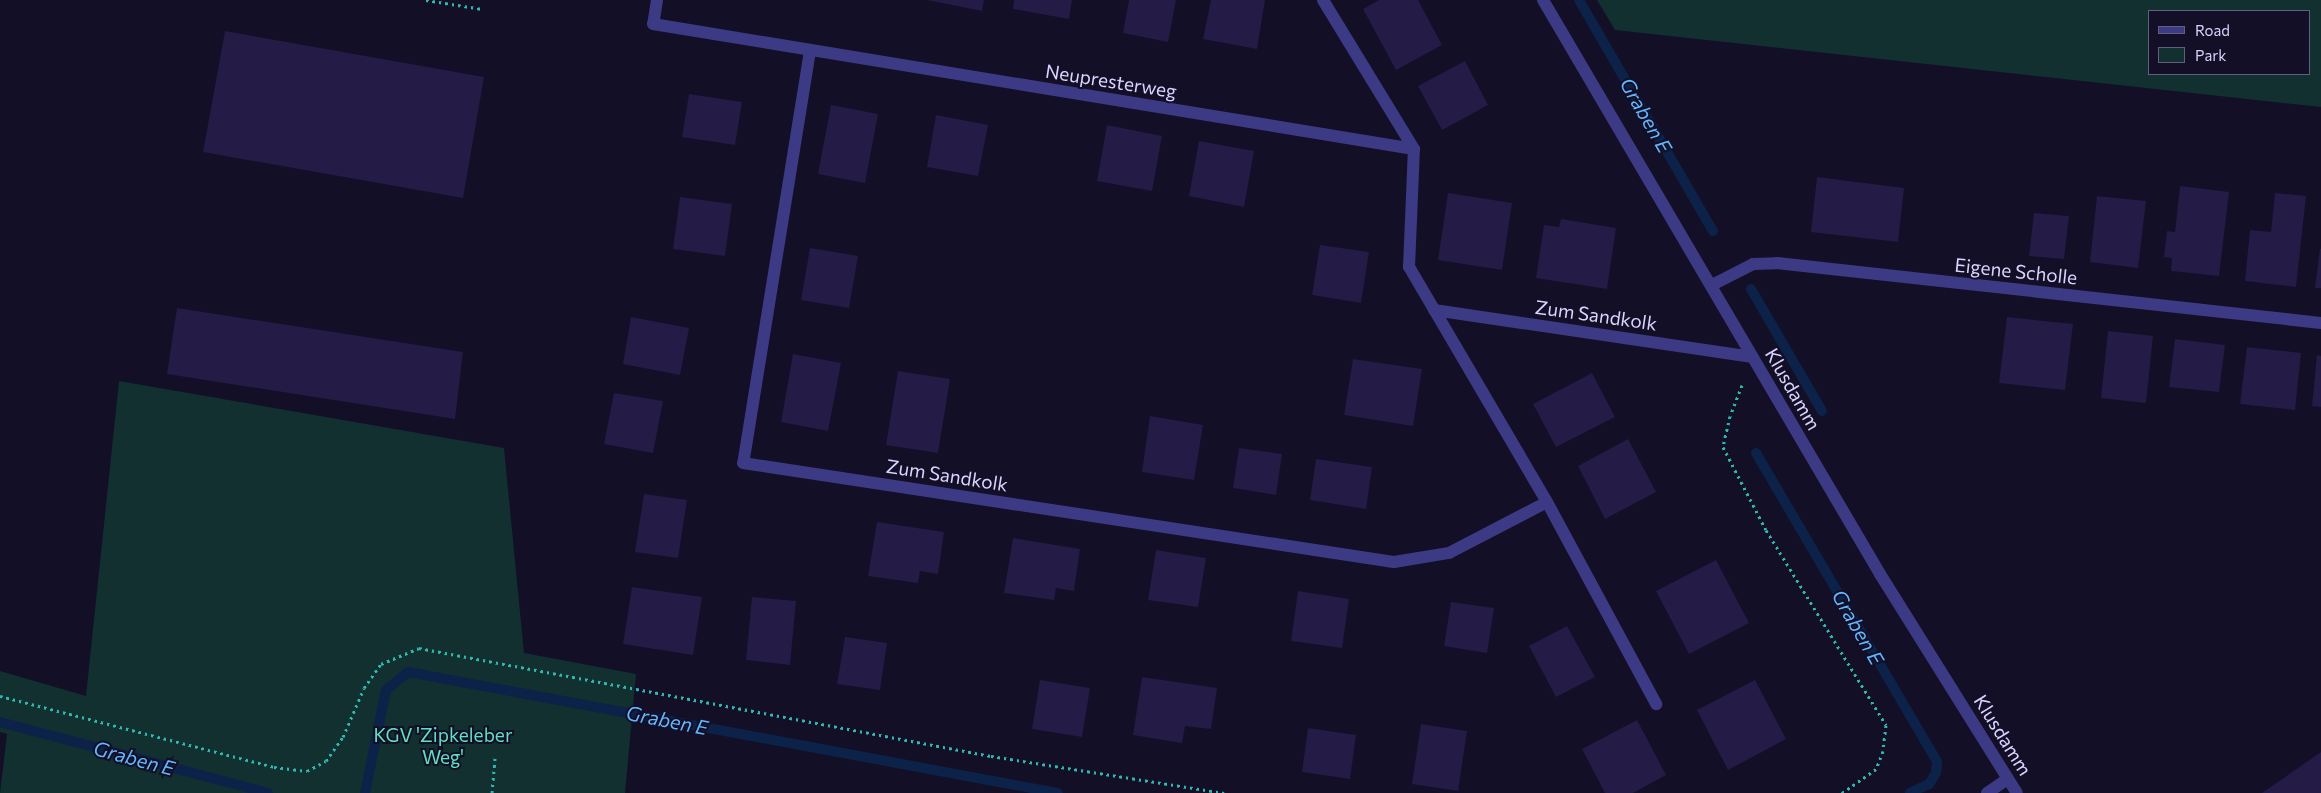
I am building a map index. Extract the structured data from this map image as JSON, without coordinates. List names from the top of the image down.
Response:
{
  "streets": {
    "street": [
      "Neupresterweg",
      "Eigene Scholle",
      "Zum Sandkolk",
      "Klusdamm"
    ]
  },
  "crossings": [
    ["Neupresterweg", "Zum Sandkolk"],
    ["Eigene Scholle", "Klusdamm"],
    ["Zum Sandkolk", "Klusdamm"]
  ],
  "water": ["Graben E"],
  "parks": ["KGV 'Zipkeleber Weg'"],
  "legend": ["Road", "Park"]
}
